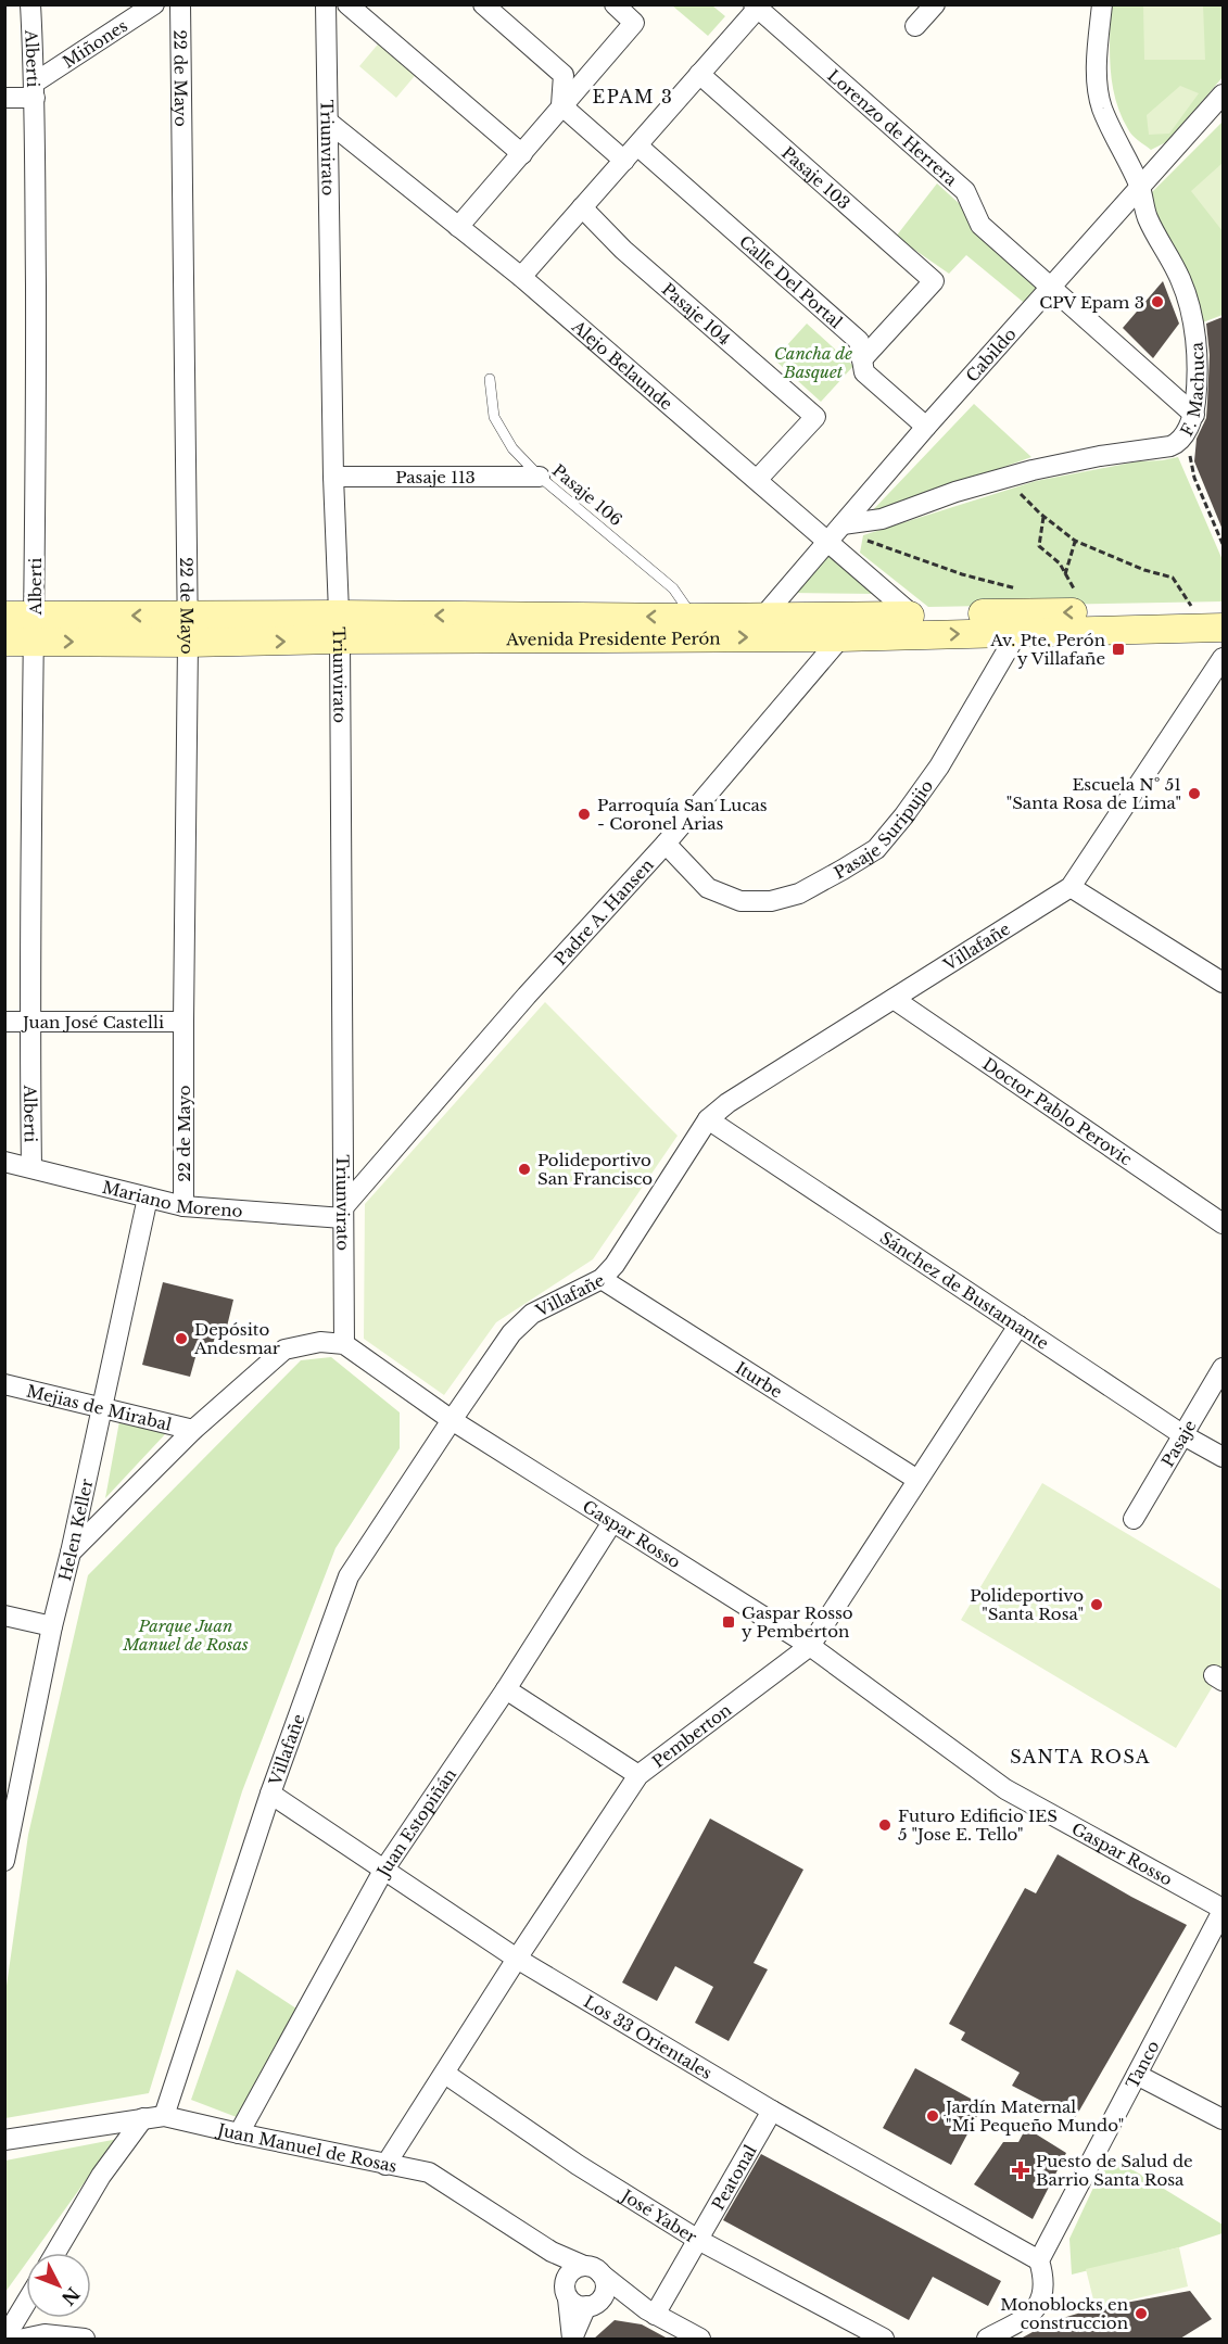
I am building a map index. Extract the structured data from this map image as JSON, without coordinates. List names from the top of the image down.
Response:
{
  "streets": {
    "main road": ["Avenida Presidente Perón"],
    "street": [
      "Miñones",
      "Alberti",
      "22 de Mayo",
      "Lorenzo de Herrera",
      "Triunvirato",
      "Pasaje 103",
      "Calle Del Portal",
      "Pasaje 104",
      "Cabildo",
      "Alejo Belaunde",
      "F. Machuca",
      "Pasaje 113",
      "Pasaje Suripujio",
      "Padre A. Hansen",
      "Villafañe",
      "Juan José Castelli",
      "Doctor Pablo Perovic",
      "Mariano Moreno",
      "Sánchez de Bustamante",
      "Iturbe",
      "Mejias de Mirabal",
      "Pasaje",
      "Helen Keller",
      "Gaspar Rosso",
      "Pemberton",
      "Juan Estopiñán",
      "Los 33 Orientales",
      "Tanco",
      "Juan Manuel de Rosas",
      "Peatonal",
      "José Yaber"
    ],
    "lane": ["Pasaje 106"]
  },
  "crossings": [
    ["Miñones", "Alberti"],
    ["Alberti", "Avenida Presidente Perón"],
    ["Alberti", "Juan José Castelli"],
    ["Alberti", "Mariano Moreno"],
    ["22 de Mayo", "Avenida Presidente Perón"],
    ["22 de Mayo", "Juan José Castelli"],
    ["22 de Mayo", "Mariano Moreno"],
    ["Lorenzo de Herrera", "Cabildo"],
    ["Lorenzo de Herrera", "F. Machuca"],
    ["Triunvirato", "Alejo Belaunde"],
    ["Triunvirato", "Pasaje 113"],
    ["Triunvirato", "Avenida Presidente Perón"],
    ["Triunvirato", "Padre A. Hansen"],
    ["Triunvirato", "Mariano Moreno"],
    ["Triunvirato", "Gaspar Rosso"],
    ["Pasaje 103", "Calle Del Portal"],
    ["Calle Del Portal", "Cabildo"],
    ["Pasaje 104", "Alejo Belaunde"],
    ["Cabildo", "Alejo Belaunde"],
    ["Cabildo", "F. Machuca"],
    ["Cabildo", "Avenida Presidente Perón"],
    ["Alejo Belaunde", "Avenida Presidente Perón"],
    ["Pasaje 113", "Pasaje 106"],
    ["Pasaje 106", "Avenida Presidente Perón"],
    ["Avenida Presidente Perón", "Pasaje Suripujio"],
    ["Avenida Presidente Perón", "Padre A. Hansen"],
    ["Pasaje Suripujio", "Padre A. Hansen"],
    ["Padre A. Hansen", "Mariano Moreno"],
    ["Villafañe", "Doctor Pablo Perovic"],
    ["Villafañe", "Sánchez de Bustamante"],
    ["Villafañe", "Iturbe"],
    ["Villafañe", "Gaspar Rosso"],
    ["Villafañe", "Los 33 Orientales"],
    ["Villafañe", "Juan Manuel de Rosas"],
    ["Mariano Moreno", "Helen Keller"],
    ["Sánchez de Bustamante", "Pasaje"],
    ["Sánchez de Bustamante", "Pemberton"],
    ["Iturbe", "Pemberton"],
    ["Mejias de Mirabal", "Helen Keller"],
    ["Gaspar Rosso", "Pemberton"],
    ["Gaspar Rosso", "Juan Estopiñán"],
    ["Gaspar Rosso", "Tanco"],
    ["Pemberton", "Los 33 Orientales"],
    ["Pemberton", "Juan Manuel de Rosas"],
    ["Pemberton", "José Yaber"],
    ["Juan Estopiñán", "Los 33 Orientales"],
    ["Juan Estopiñán", "Juan Manuel de Rosas"],
    ["Los 33 Orientales", "Tanco"],
    ["Los 33 Orientales", "Peatonal"],
    ["Juan Manuel de Rosas", "Peatonal"],
    ["Peatonal", "José Yaber"]
  ],
  "districts": ["EPAM 3", "SANTA ROSA"],
  "parks": ["Cancha de Basquet", "Parque Juan Manuel de Rosas"],
  "places": {
    "other": [
      "CPV Epam 3",
      "Escuela Nº 51 \"Santa Rosa de Lima\"",
      "Parroquía San Lucas - Coronel Arias",
      "Polideportivo San Francisco",
      "Depósito Andesmar",
      "Polideportivo \"Santa Rosa\"",
      "Futuro Edificio IES 5 \"Jose E. Tello\"",
      "Jardín Maternal \"Mi Pequeño Mundo\"",
      "Monoblocks en construccion"
    ],
    "transit": ["Av. Pte. Perón y Villafañe", "Gaspar Rosso y Pemberton"],
    "health": ["Puesto de Salud de Barrio Santa Rosa"]
  },
  "north": "bottom right"
}
